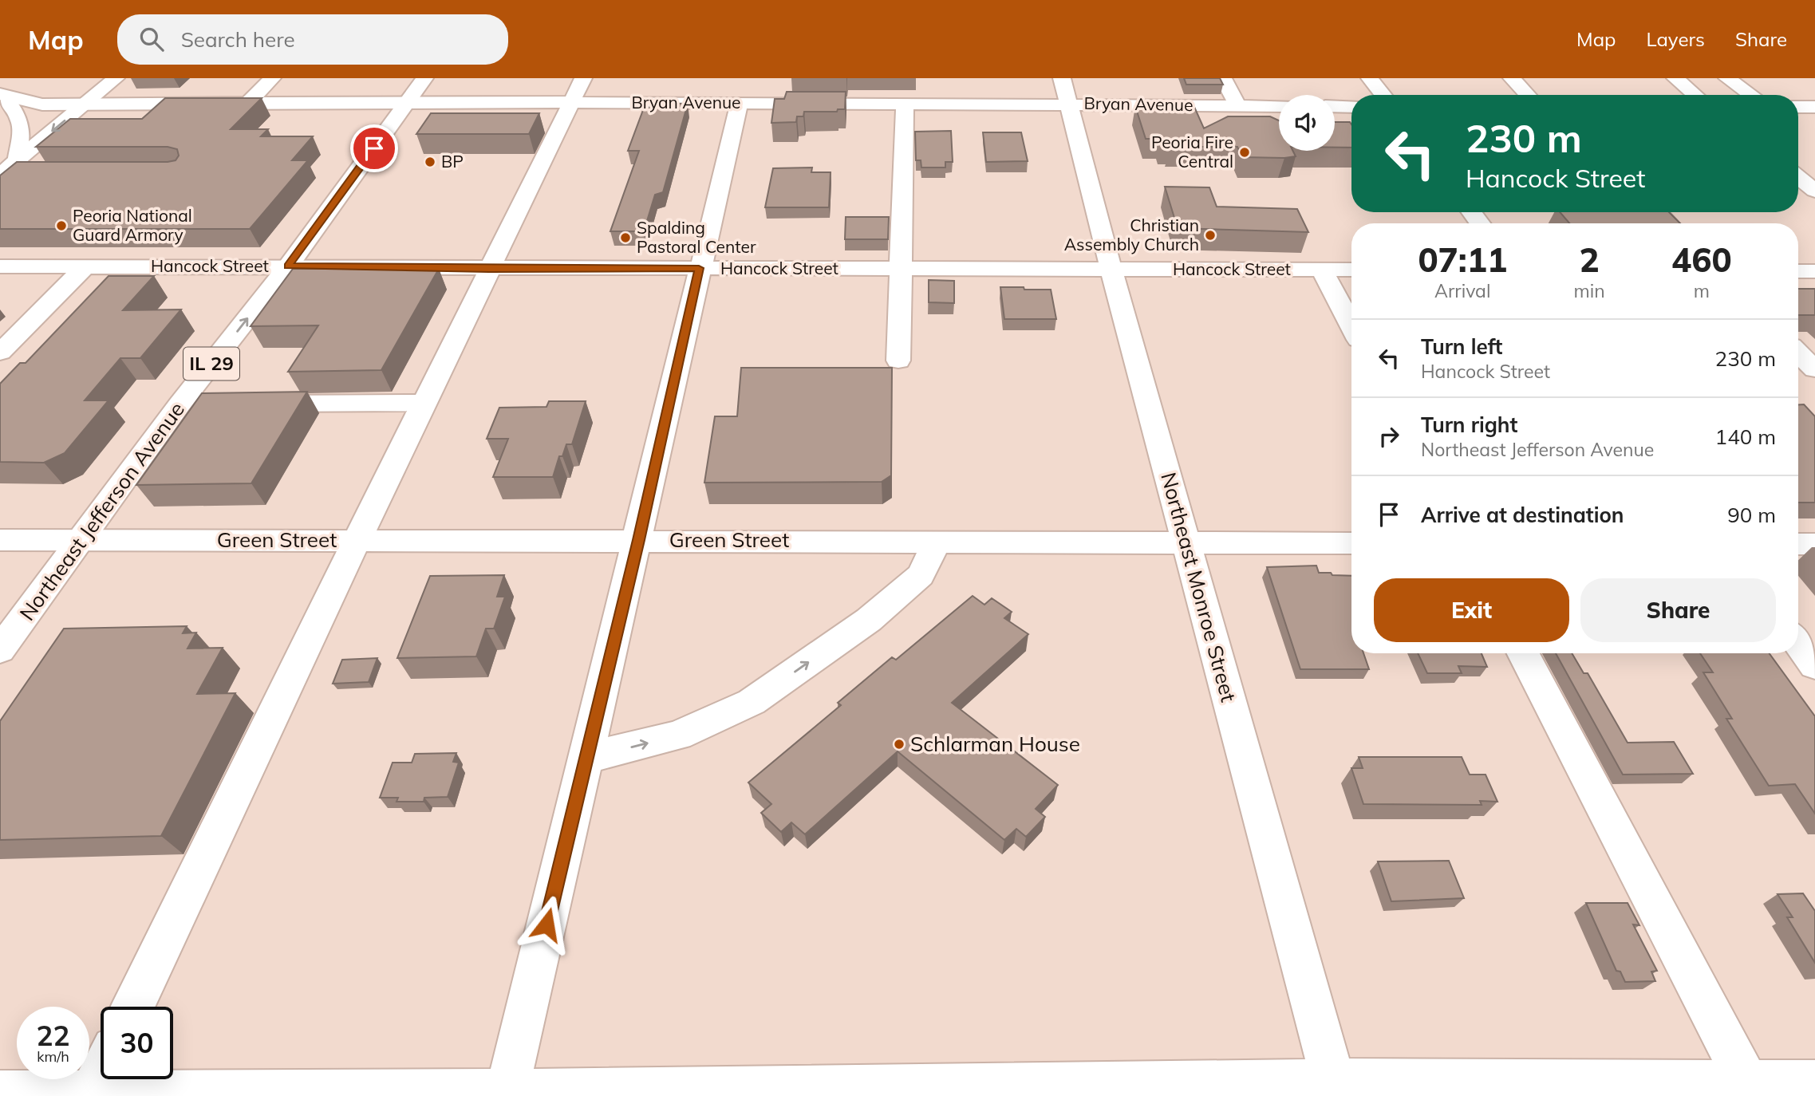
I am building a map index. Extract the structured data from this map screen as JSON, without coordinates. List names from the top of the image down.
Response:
{
  "streets": {
    "street": [
      "Bryan Avenue",
      "Hancock Street",
      "IL 29",
      "Northeast Jefferson Avenue",
      "Green Street",
      "Northeast Monroe Street"
    ]
  },
  "crossings": [
    ["Bryan Avenue", "Northeast Jefferson Avenue"],
    ["Bryan Avenue", "Northeast Monroe Street"],
    ["Hancock Street", "Northeast Jefferson Avenue"],
    ["Hancock Street", "Northeast Monroe Street"],
    ["Northeast Jefferson Avenue", "Green Street"],
    ["Green Street", "Northeast Monroe Street"]
  ],
  "places": [
    "Peoria Fire Central",
    "BP",
    "Peoria National Guard Armory",
    "Christian Assembly Church",
    "Spalding Pastoral Center",
    "Schlarman House"
  ],
  "page": {
    "header": "Map",
    "search": "Search here",
    "nav": ["Map", "Layers", "Share"],
    "turn": ["230 m", "Hancock Street"],
    "eta": [
      "07:11",
      "Arrival",
      "2",
      "min",
      "460",
      "m"
    ],
    "list": [
      {
        "name": "Turn left",
        "note": "Hancock Street",
        "value": "230 m"
      },
      {
        "name": "Turn right",
        "note": "Northeast Jefferson Avenue",
        "value": "140 m"
      },
      {
        "name": "Arrive at destination",
        "value": "90 m"
      }
    ],
    "buttons": ["Exit", "Share"],
    "speed": "22 km/h",
    "limit": "30"
  }
}
